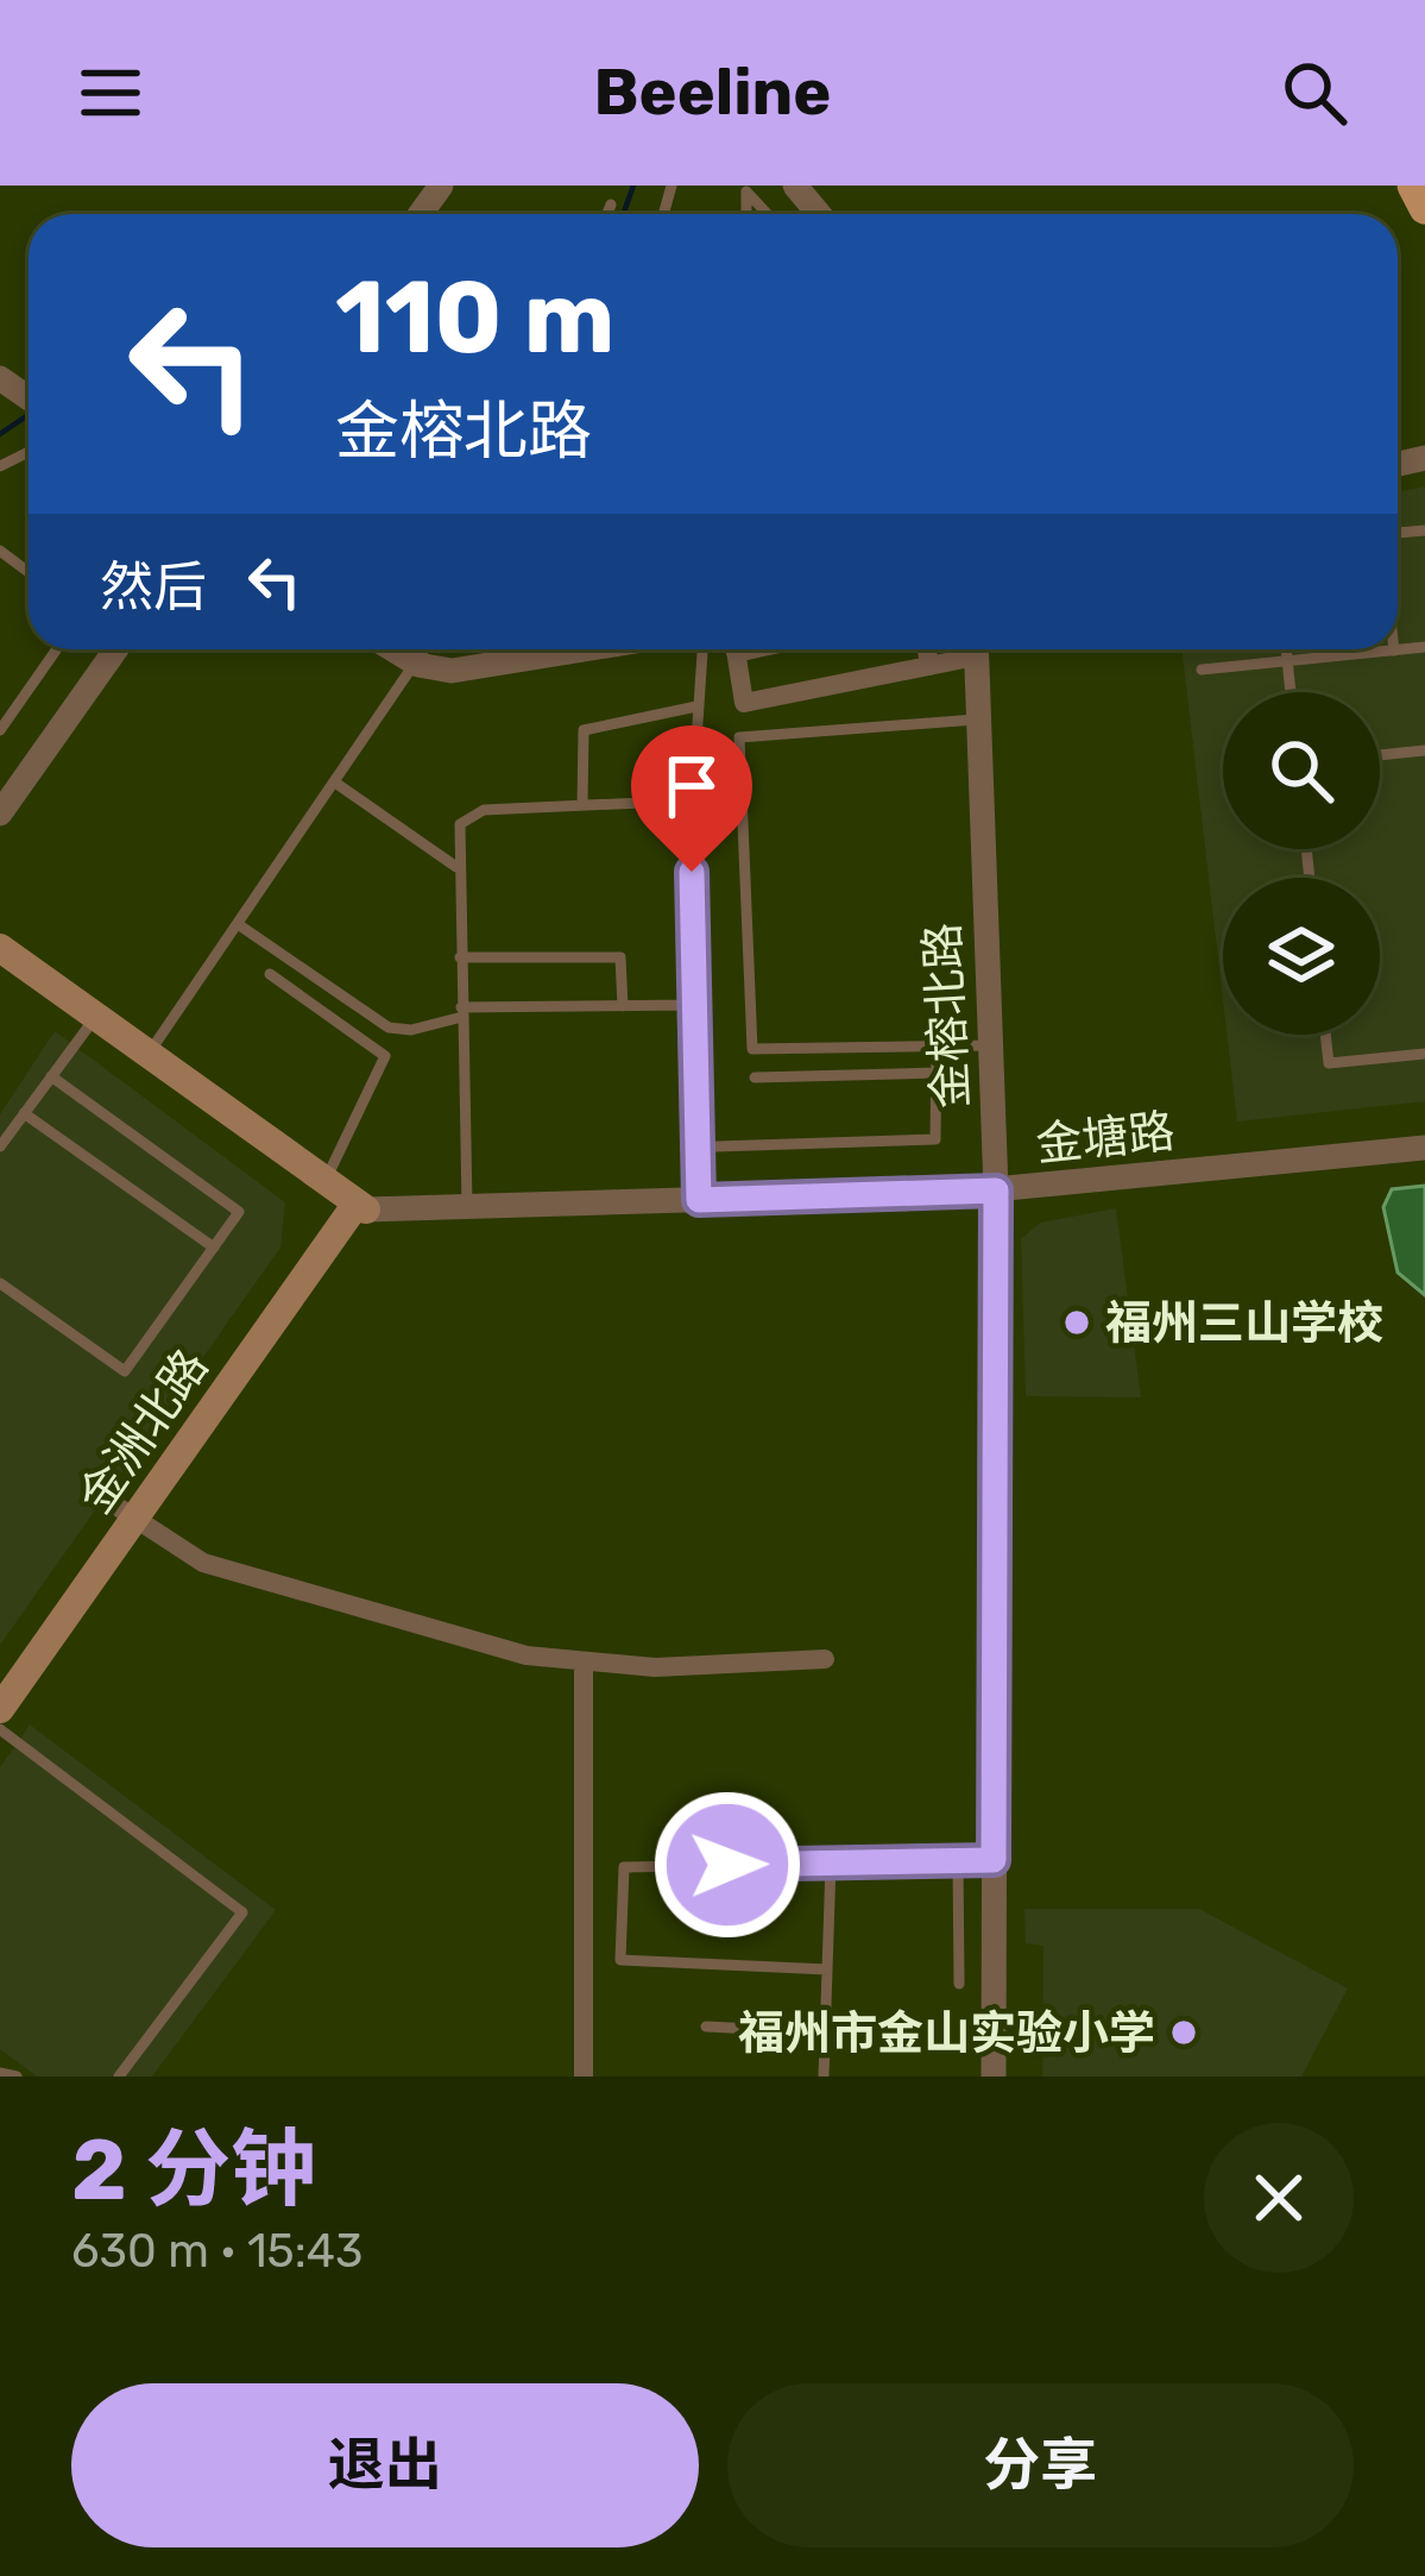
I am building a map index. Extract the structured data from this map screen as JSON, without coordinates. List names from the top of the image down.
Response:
{
  "streets": {
    "main road": ["金洲北路"],
    "street": ["金榕北路", "金塘路"]
  },
  "crossings": [
    ["金榕北路", "金塘路"],
    ["金塘路", "金洲北路"]
  ],
  "places": ["福州三山学校", "福州市金山实验小学"],
  "page": {
    "header": "Beeline",
    "turn": ["110 m", "金榕北路"],
    "then": "然后",
    "heading": ["2 分钟", "630 m · 15:43"],
    "buttons": ["退出", "分享"]
  }
}
